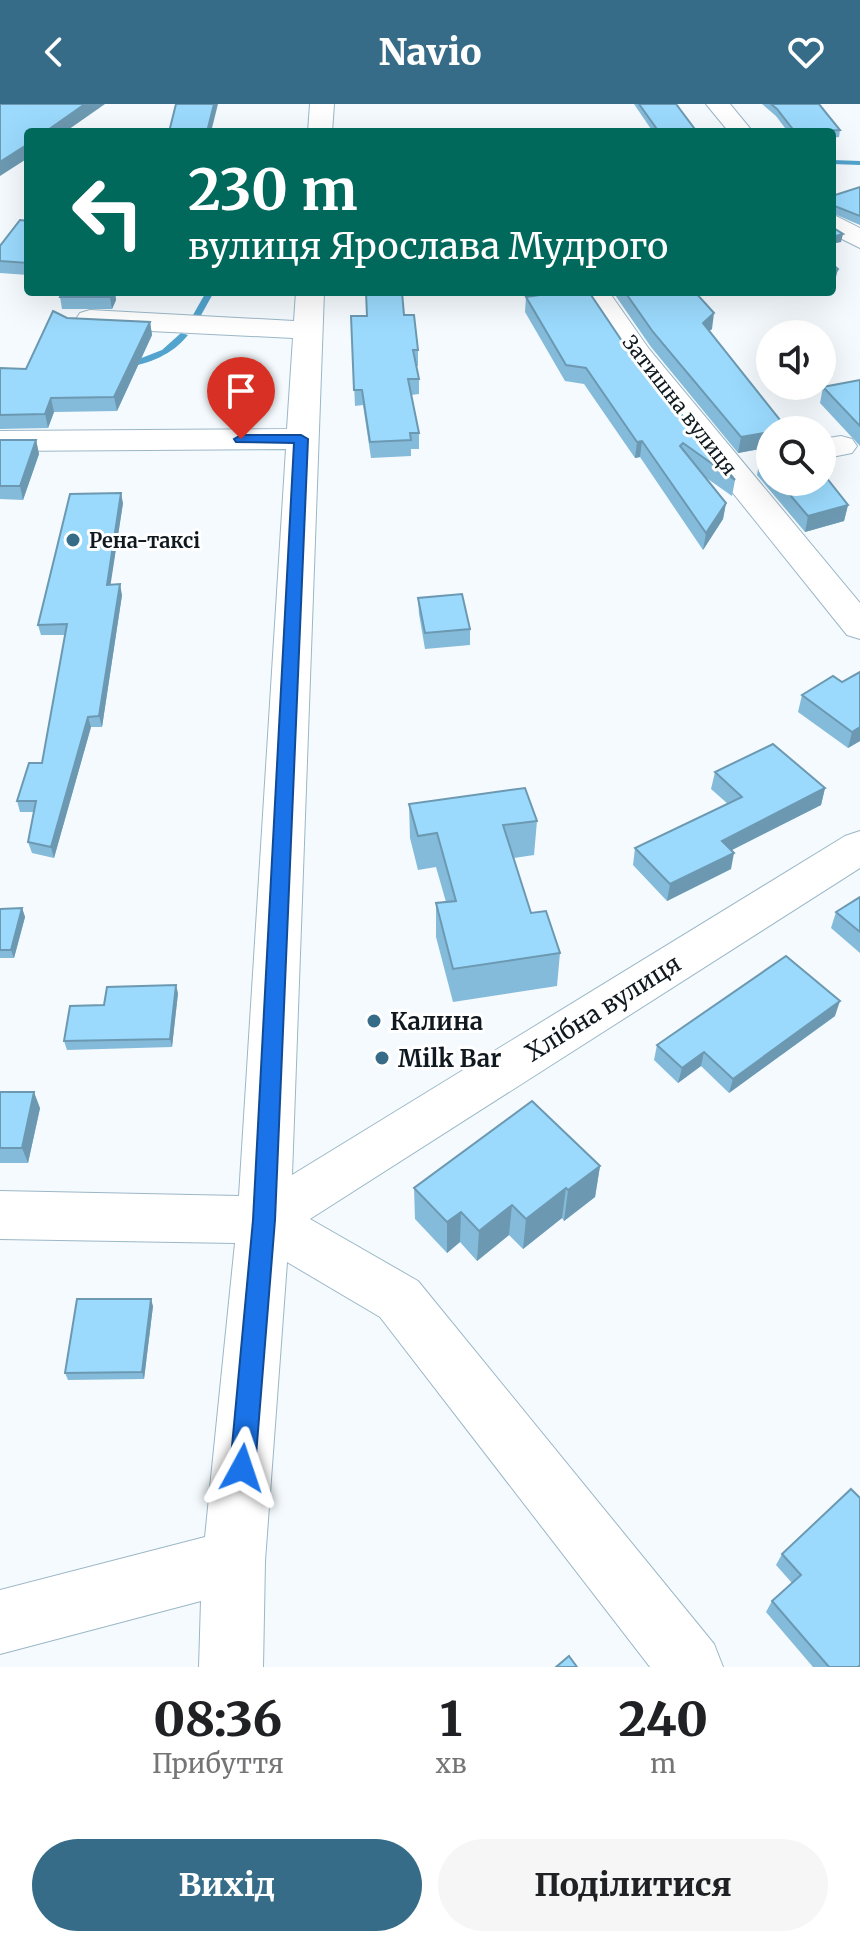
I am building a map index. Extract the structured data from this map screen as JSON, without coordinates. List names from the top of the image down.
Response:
{
  "streets": {
    "street": ["Затишна вулиця", "Хлібна вулиця"]
  },
  "places": ["Рена-таксі", "Калина", "Milk Bar"],
  "page": {
    "header": "Navio",
    "turn": ["230 m", "вулиця Ярослава Мудрого"],
    "eta": [
      "08:36",
      "Прибуття",
      "1",
      "хв",
      "240",
      "m"
    ],
    "buttons": ["Вихід", "Поділитися"]
  }
}
